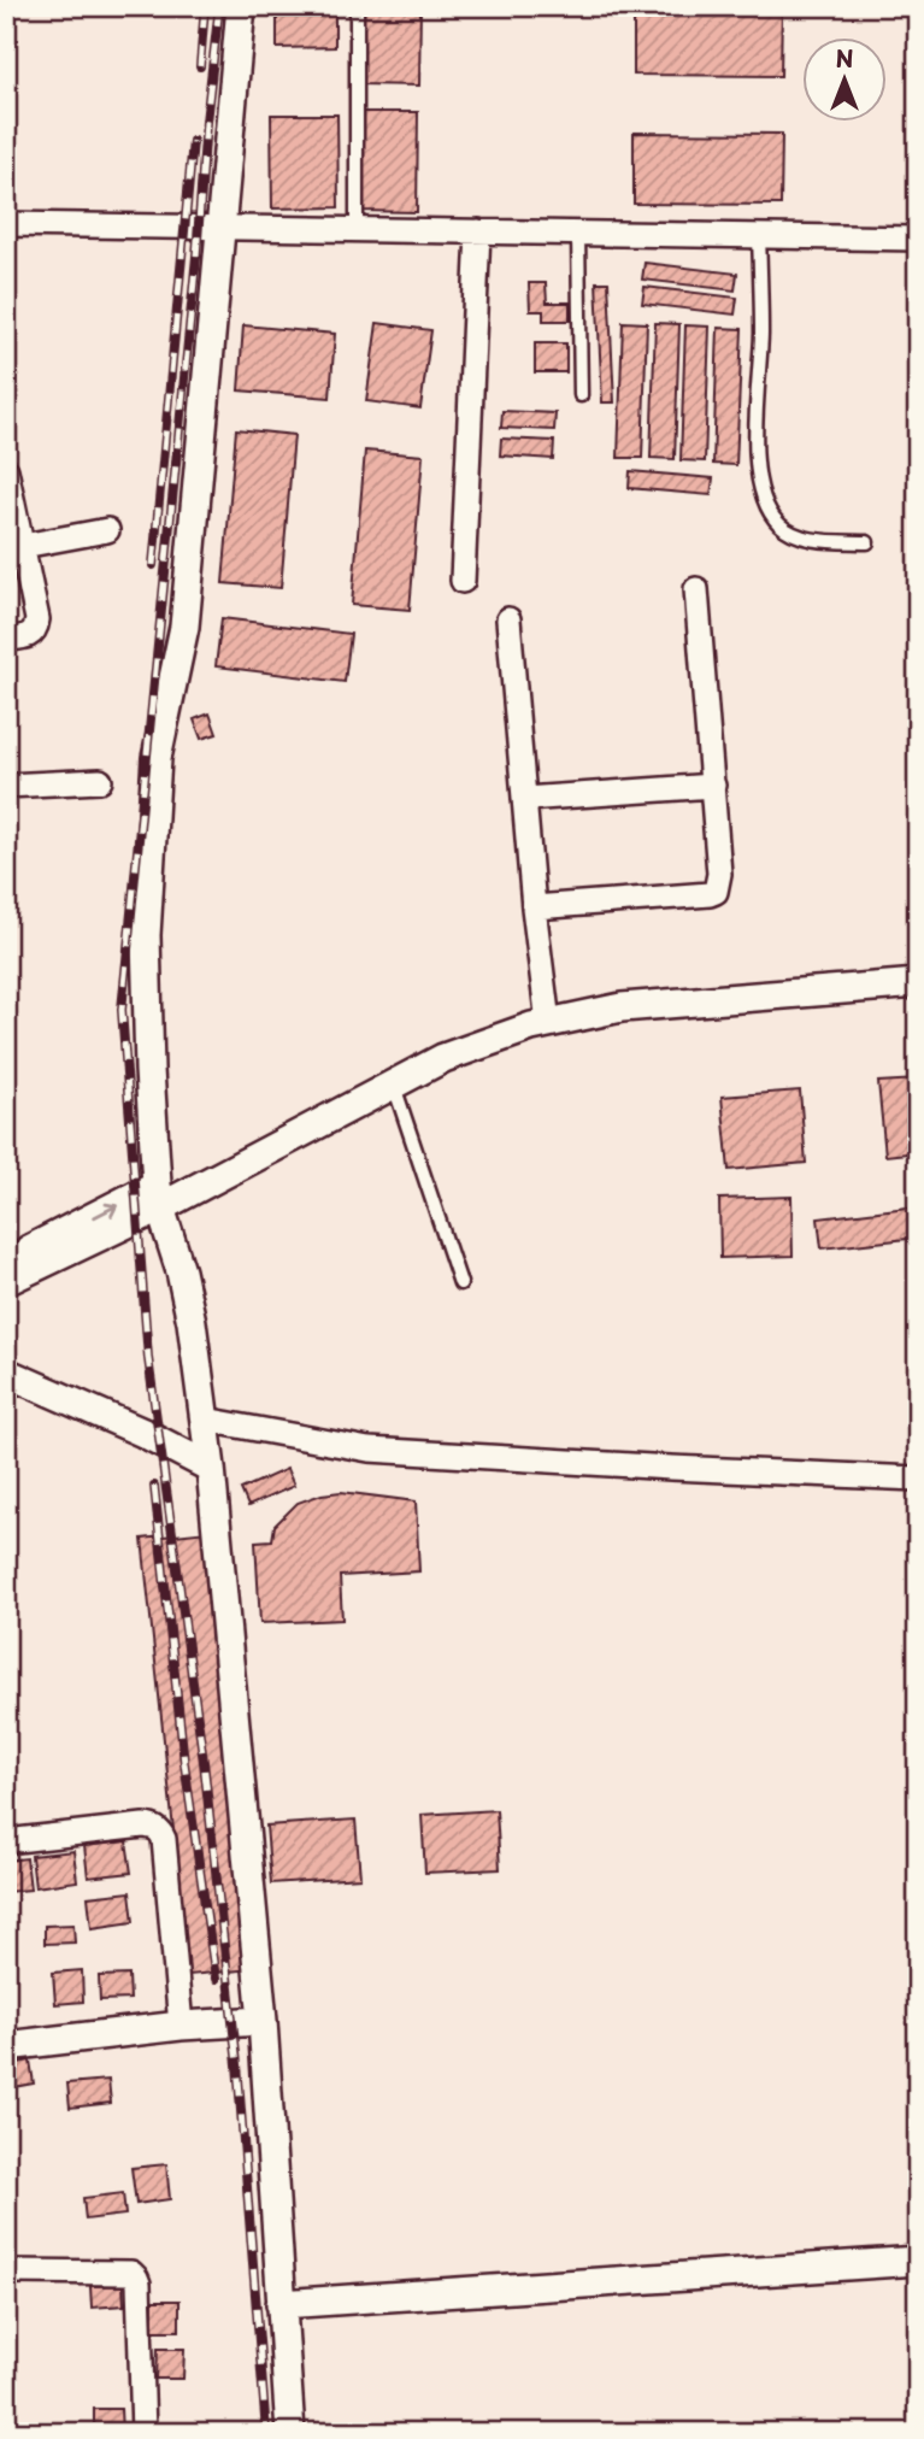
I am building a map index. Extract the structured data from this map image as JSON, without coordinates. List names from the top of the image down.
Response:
{
  "north": "top"
}
